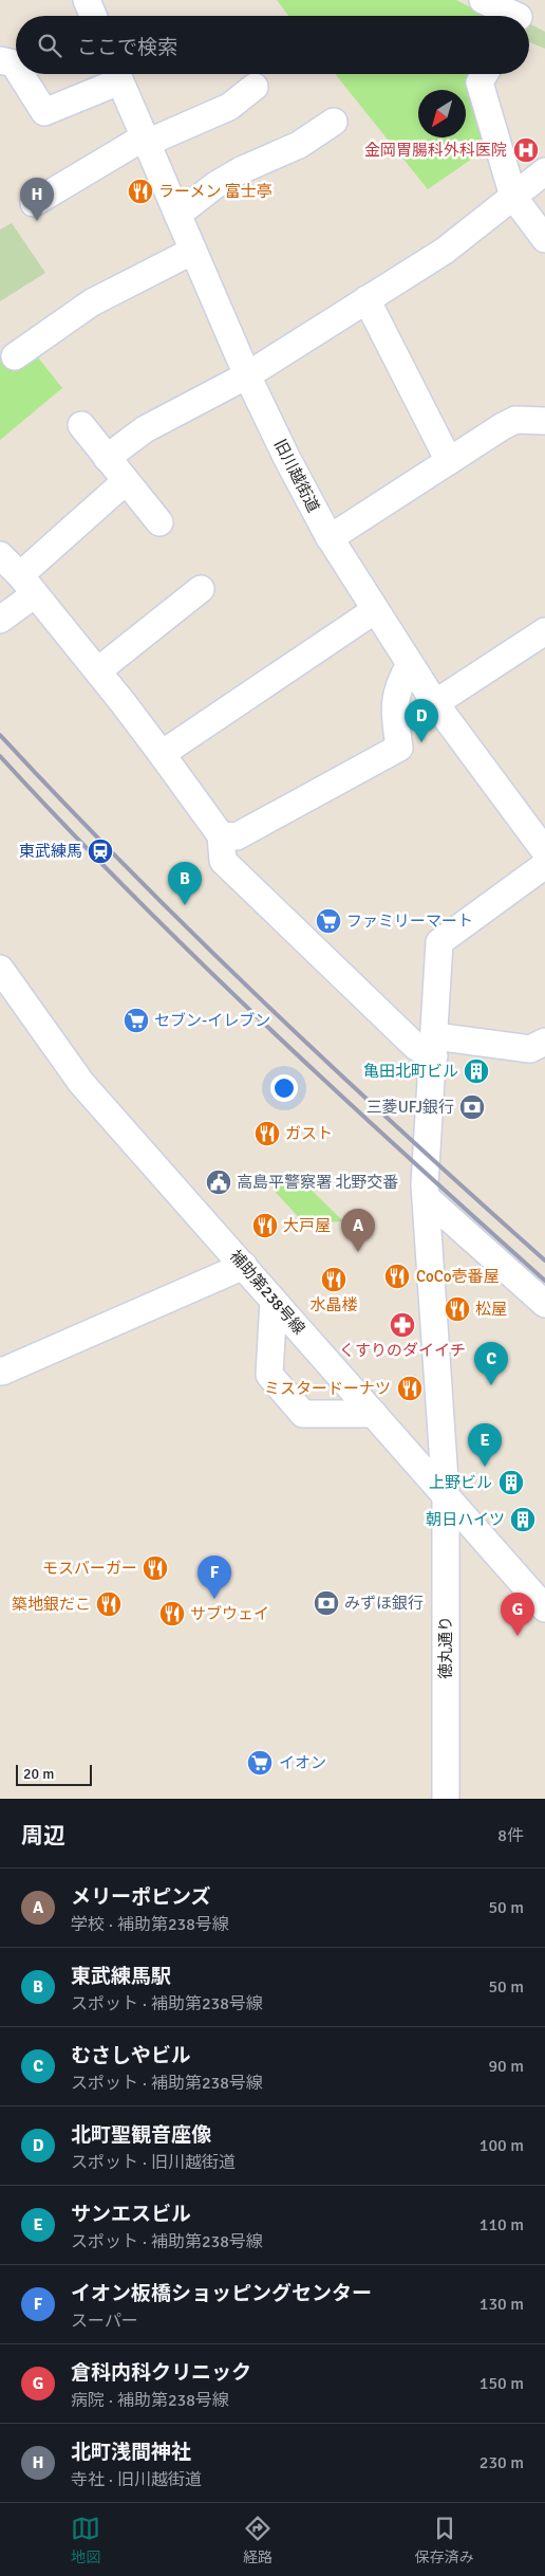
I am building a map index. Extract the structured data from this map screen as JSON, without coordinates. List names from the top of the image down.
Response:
{
  "streets": {
    "street": ["旧川越街道", "補助第238号線", "徳丸通り"]
  },
  "crossings": [
    ["補助第238号線", "徳丸通り"]
  ],
  "places": {
    "hospital": ["金岡胃腸科外科医院"],
    "restaurant": [
      "ラーメン 富士亭",
      "ガスト",
      "大戸屋",
      "CoCo壱番屋",
      "水晶楼",
      "松屋",
      "ミスタードーナツ",
      "モスバーガー",
      "築地銀だこ",
      "サブウェイ"
    ],
    "station": ["東武練馬"],
    "supermarket": ["ファミリーマート", "セブン-イレブン", "イオン"],
    "building": ["亀田北町ビル", "上野ビル", "朝日ハイツ"],
    "bank": ["三菱UFJ銀行", "みずほ銀行"],
    "public building": ["高島平警察署 北野交番"],
    "pharmacy": ["くすりのダイイチ"]
  },
  "scale_bar": "20 m",
  "north": "bottom left",
  "page": {
    "search": "ここで検索",
    "pins": [
      "H",
      "D",
      "B",
      "A",
      "C",
      "E",
      "F",
      "G"
    ],
    "scale": "20 m",
    "heading": ["周辺", "8件"],
    "list": [
      {
        "mark": "A",
        "name": "メリーポピンズ",
        "note": "学校 · 補助第238号線",
        "value": "50 m"
      },
      {
        "mark": "B",
        "name": "東武練馬駅",
        "note": "スポット · 補助第238号線",
        "value": "50 m"
      },
      {
        "mark": "C",
        "name": "むさしやビル",
        "note": "スポット · 補助第238号線",
        "value": "90 m"
      },
      {
        "mark": "D",
        "name": "北町聖観音座像",
        "note": "スポット · 旧川越街道",
        "value": "100 m"
      },
      {
        "mark": "E",
        "name": "サンエスビル",
        "note": "スポット · 補助第238号線",
        "value": "110 m"
      },
      {
        "mark": "F",
        "name": "イオン板橋ショッピングセンター",
        "note": "スーパー",
        "value": "130 m"
      },
      {
        "mark": "G",
        "name": "倉科内科クリニック",
        "note": "病院 · 補助第238号線",
        "value": "150 m"
      },
      {
        "mark": "H",
        "name": "北町浅間神社",
        "note": "寺社 · 旧川越街道",
        "value": "230 m"
      }
    ],
    "nav": ["地図", "経路", "保存済み"]
  }
}
